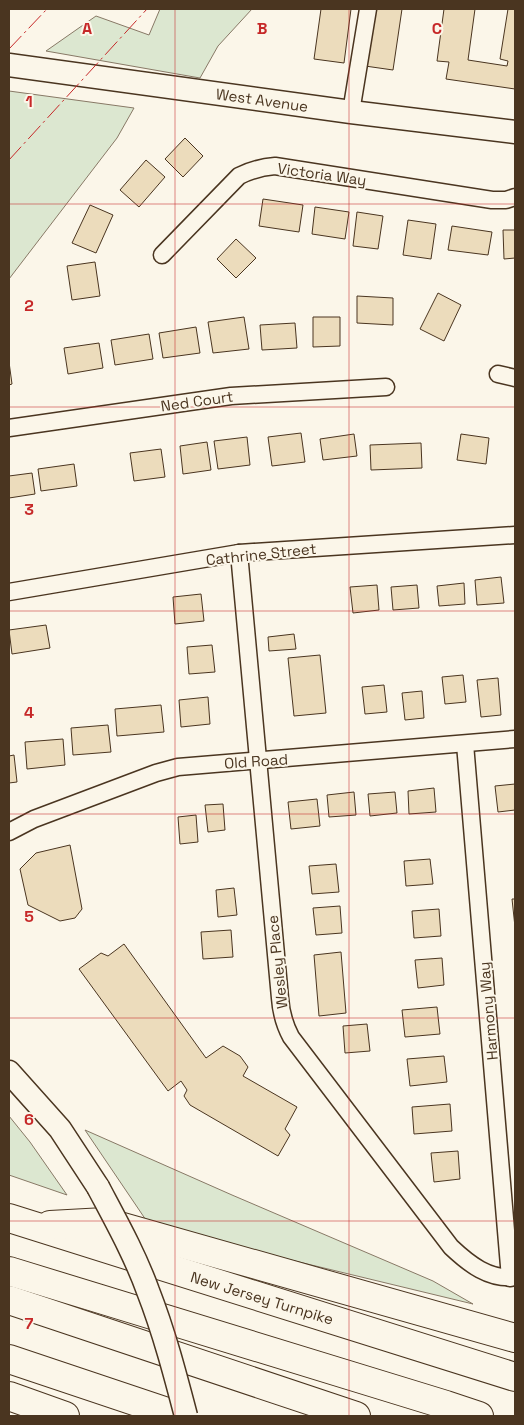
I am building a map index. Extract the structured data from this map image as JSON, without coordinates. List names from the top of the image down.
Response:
{
  "streets": {
    "highway": ["New Jersey Turnpike"],
    "street": [
      "West Avenue",
      "Victoria Way",
      "Ned Court",
      "Cathrine Street",
      "Old Road",
      "Wesley Place",
      "Harmony Way"
    ]
  },
  "crossings": [
    ["Cathrine Street", "Wesley Place"],
    ["Old Road", "Wesley Place"],
    ["Old Road", "Harmony Way"],
    ["Wesley Place", "Harmony Way"]
  ],
  "grid": {
    "columns": ["A", "B", "C"],
    "rows": [
      "1",
      "2",
      "3",
      "4",
      "5",
      "6",
      "7"
    ]
  }
}
